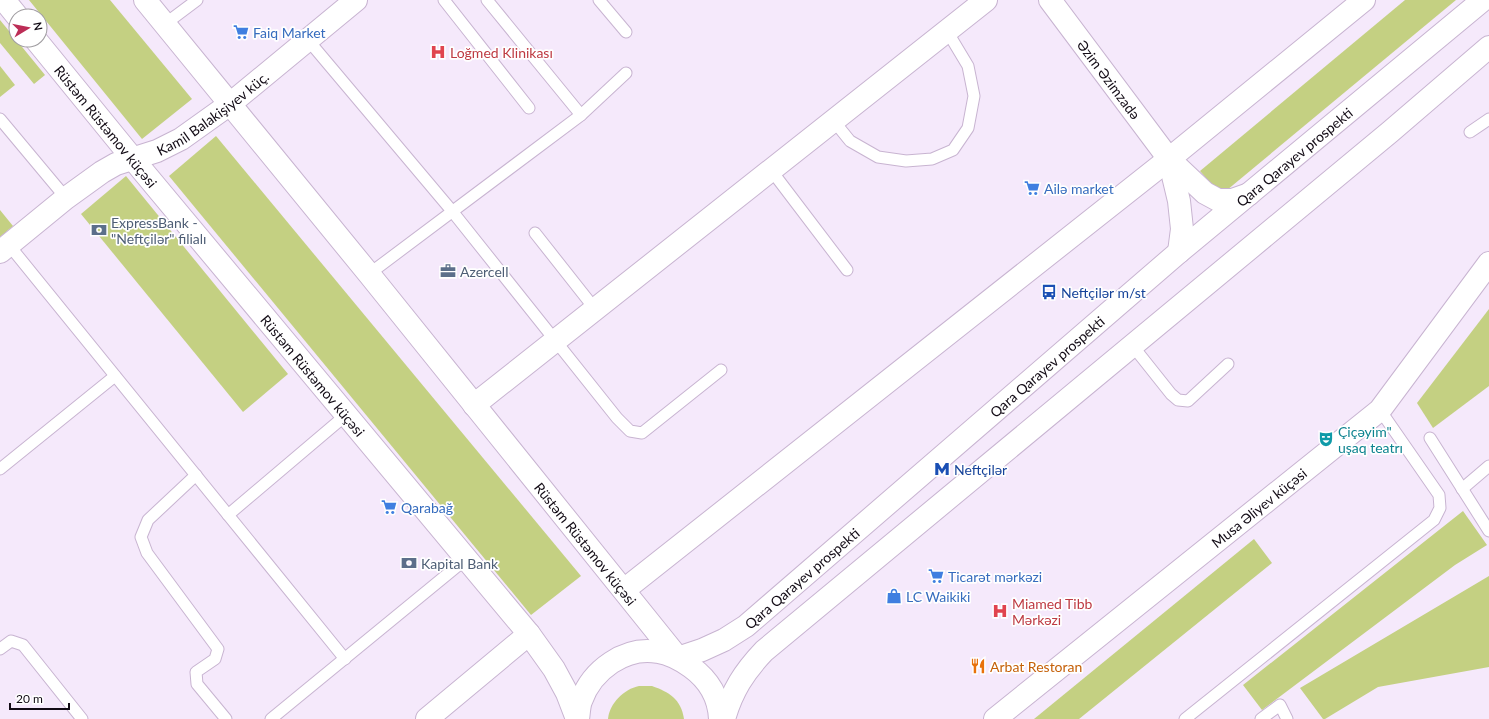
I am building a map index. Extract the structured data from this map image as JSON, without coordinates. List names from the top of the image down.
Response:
{
  "streets": {
    "main road": [
      "Əzim Əzimzadə",
      "Kamil Balakişiyev küç.",
      "Rüstəm Rüstəmov küçəsi",
      "Qara Qarayev prospekti",
      "Musa Əliyev küçəsi"
    ]
  },
  "crossings": [
    ["Kamil Balakişiyev küç.", "Rüstəm Rüstəmov küçəsi"],
    ["Rüstəm Rüstəmov küçəsi", "Qara Qarayev prospekti"]
  ],
  "places": {
    "supermarket": [
      "Faiq Market",
      "Ailə market",
      "Qarabağ",
      "Ticarət mərkəzi"
    ],
    "hospital": ["Loğmed Klinikası", "Miamed Tibb Mərkəzi"],
    "bank": ["ExpressBank - \"Neftçilər\" filialı", "Kapital Bank"],
    "office": ["Azercell"],
    "bus stop": ["Neftçilər m/st"],
    "theatre": ["Çiçəyim\" uşaq teatrı"],
    "metro station": ["Neftçilər"],
    "shop": ["LC Waikiki"],
    "restaurant": ["Arbat Restoran"]
  },
  "scale_bar": "20 m",
  "north": "right"
}
